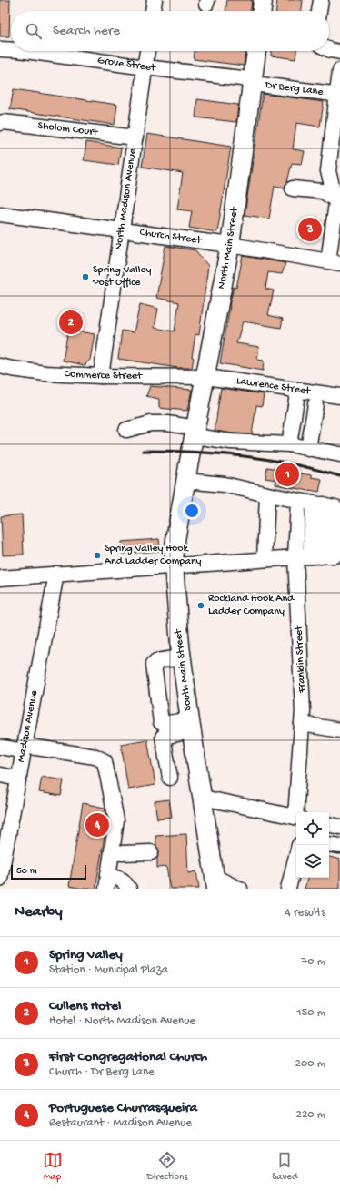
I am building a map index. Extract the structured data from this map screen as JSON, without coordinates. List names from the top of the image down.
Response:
{
  "streets": {
    "main road": ["North Main Street", "South Main Street"],
    "street": [
      "Grove Street",
      "Dr Berg Lane",
      "Sholom Court",
      "North Madison Avenue",
      "Church Street",
      "Commerce Street",
      "Lawrence Street",
      "Franklin Street",
      "Madison Avenue"
    ]
  },
  "crossings": [
    ["Grove Street", "Dr Berg Lane"],
    ["Grove Street", "North Madison Avenue"],
    ["Grove Street", "North Main Street"],
    ["Dr Berg Lane", "Church Street"],
    ["Dr Berg Lane", "North Main Street"],
    ["Sholom Court", "North Madison Avenue"],
    ["North Madison Avenue", "Church Street"],
    ["North Madison Avenue", "Commerce Street"],
    ["Church Street", "North Main Street"],
    ["North Main Street", "Commerce Street"],
    ["North Main Street", "Lawrence Street"],
    ["North Main Street", "South Main Street"],
    ["Commerce Street", "Lawrence Street"]
  ],
  "places": ["Spring Valley Post Office", "Spring Valley Hook And Ladder Company", "Rockland Hook And Ladder Company"],
  "scale_bar": "50 m",
  "page": {
    "search": "Search here",
    "pins": [
      "3",
      "2",
      "1",
      "4"
    ],
    "scale": "50 m",
    "heading": ["Nearby", "4 results"],
    "list": [
      {
        "mark": "1",
        "name": "Spring Valley",
        "note": "Station · Municipal Plaza",
        "value": "70 m"
      },
      {
        "mark": "2",
        "name": "Cullens Hotel",
        "note": "Hotel · North Madison Avenue",
        "value": "150 m"
      },
      {
        "mark": "3",
        "name": "First Congregational Church",
        "note": "Church · Dr Berg Lane",
        "value": "200 m"
      },
      {
        "mark": "4",
        "name": "Portuguese Churrasqueira",
        "note": "Restaurant · Madison Avenue",
        "value": "220 m"
      }
    ],
    "nav": ["Map", "Directions", "Saved"]
  }
}
